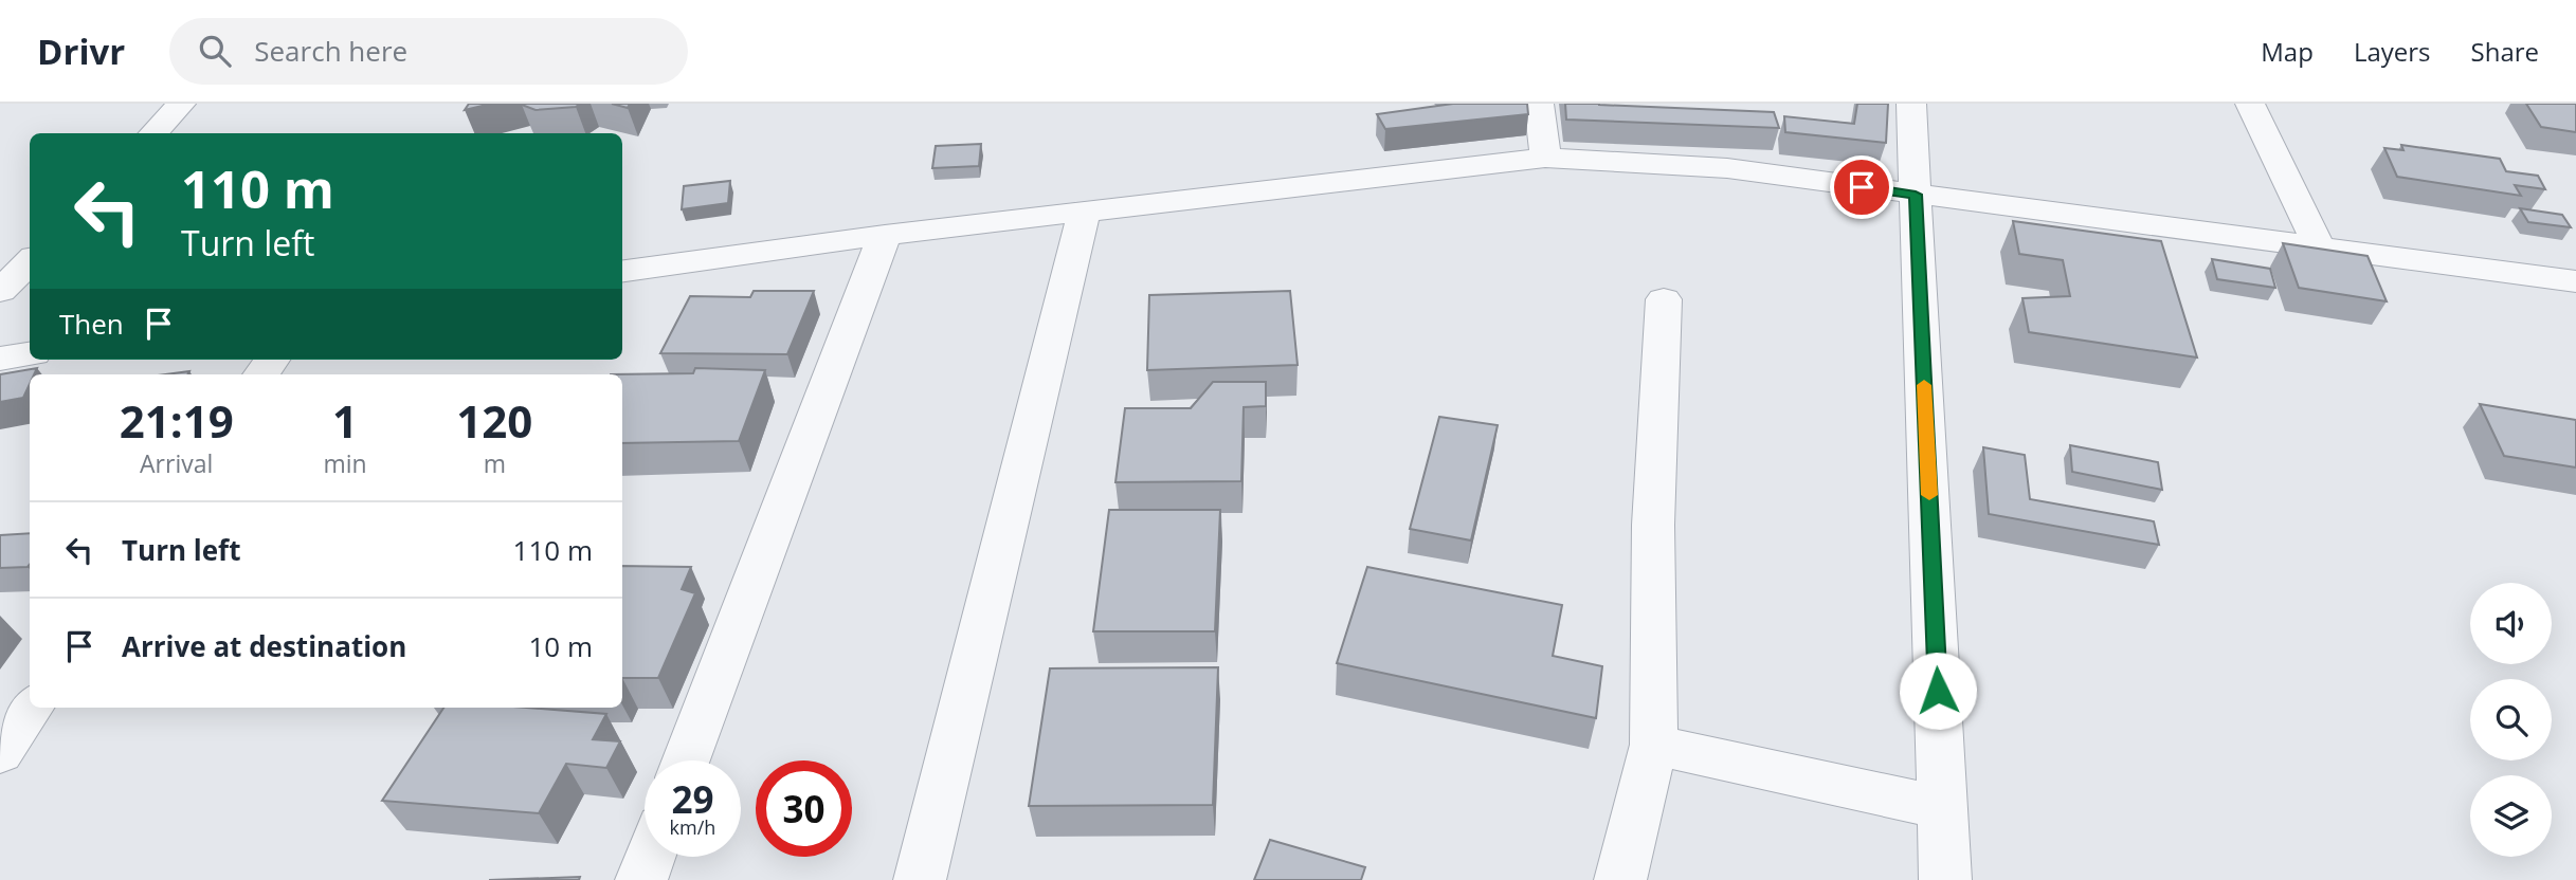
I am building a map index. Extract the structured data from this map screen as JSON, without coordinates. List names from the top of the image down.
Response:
{
  "page": {
    "header": "Drivr",
    "search": "Search here",
    "nav": ["Map", "Layers", "Share"],
    "turn": ["110 m", "Turn left"],
    "then": "Then",
    "eta": [
      "21:19",
      "Arrival",
      "1",
      "min",
      "120",
      "m"
    ],
    "list": [
      {
        "name": "Turn left",
        "value": "110 m"
      },
      {
        "name": "Arrive at destination",
        "value": "10 m"
      }
    ],
    "speed": "29 km/h",
    "limit": "30"
  }
}
